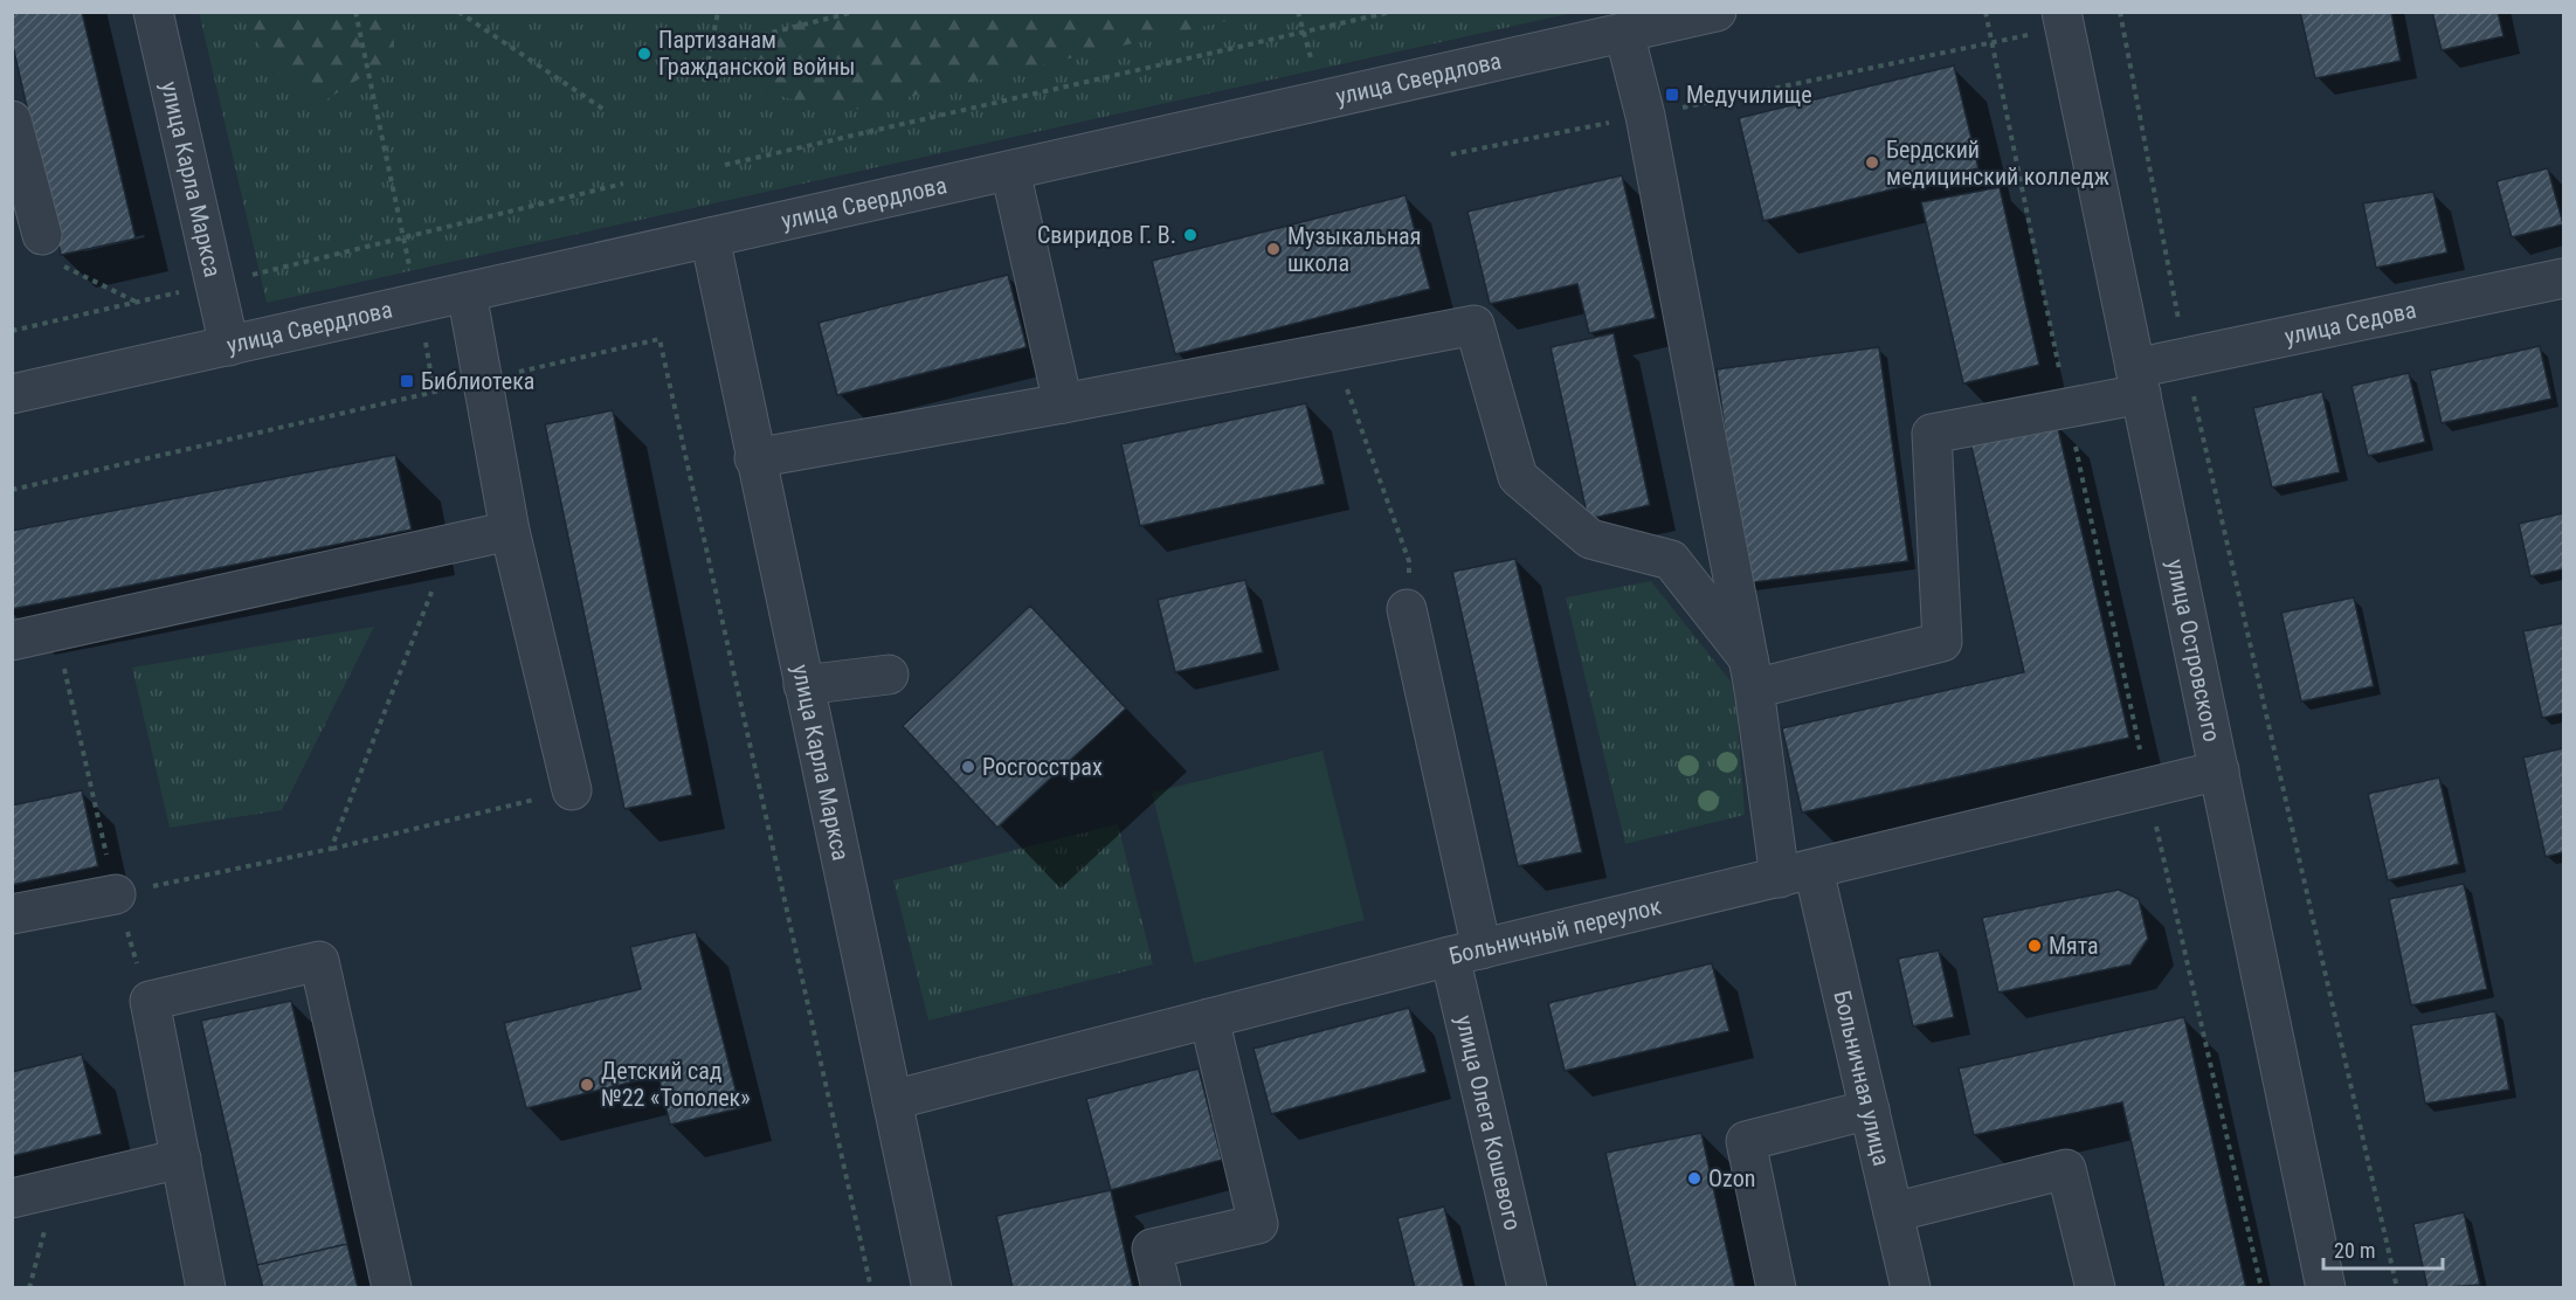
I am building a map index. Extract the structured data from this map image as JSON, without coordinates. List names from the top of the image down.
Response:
{
  "streets": {
    "street": [
      "улица Свердлова",
      "улица Карла Маркса",
      "улица Седова",
      "улица Островского",
      "Больничный переулок",
      "Больничная улица",
      "улица Олега Кошевого"
    ]
  },
  "crossings": [
    ["улица Свердлова", "улица Карла Маркса"],
    ["улица Свердлова", "Больничная улица"],
    ["улица Карла Маркса", "Больничный переулок"],
    ["улица Седова", "улица Островского"],
    ["улица Седова", "Больничная улица"],
    ["улица Островского", "Больничный переулок"],
    ["Больничный переулок", "Больничная улица"],
    ["Больничный переулок", "улица Олега Кошевого"]
  ],
  "places": {
    "other": [
      "Партизанам Гражданской войны",
      "Бердский медицинский колледж",
      "Свиридов Г. В.",
      "Музыкальная школа",
      "Росгосстрах",
      "Мята",
      "Детский сад №22 «Тополек»",
      "Ozon"
    ],
    "transit": ["Медучилище", "Библиотека"]
  },
  "scale_bar": "20 m"
}
